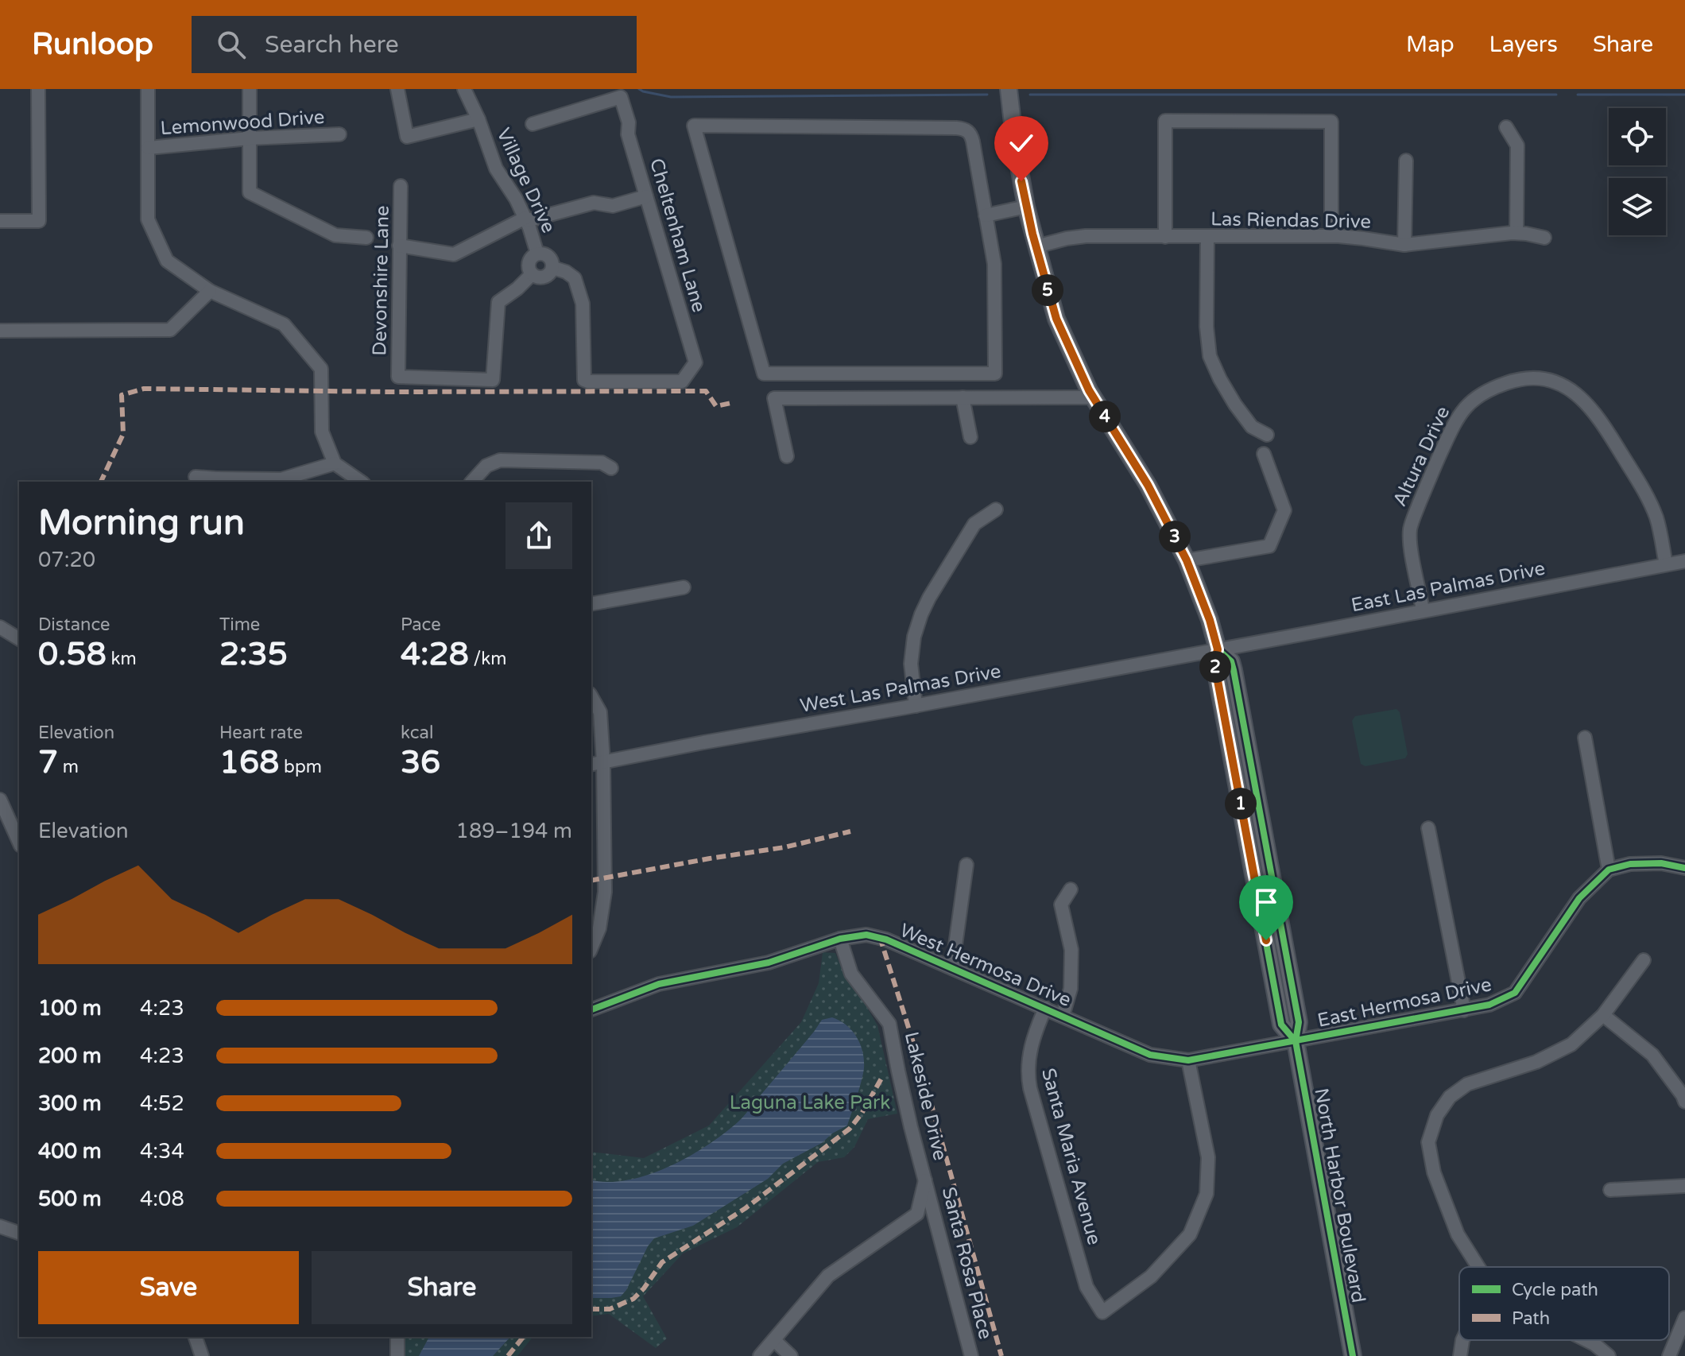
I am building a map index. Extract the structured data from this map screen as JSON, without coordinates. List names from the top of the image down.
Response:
{
  "streets": {
    "main road": ["North Harbor Boulevard"],
    "street": [
      "Lemonwood Drive",
      "Village Drive",
      "Las Riendas Drive",
      "Cheltenham Lane",
      "Devonshire Lane",
      "Altura Drive",
      "East Las Palmas Drive",
      "West Las Palmas Drive",
      "West Hermosa Drive",
      "East Hermosa Drive",
      "Lakeside Drive",
      "Santa Maria Avenue",
      "Santa Rosa Place"
    ]
  },
  "crossings": [
    ["Village Drive", "Cheltenham Lane"],
    ["Village Drive", "Devonshire Lane"],
    ["Las Riendas Drive", "North Harbor Boulevard"],
    ["Cheltenham Lane", "Devonshire Lane"],
    ["Altura Drive", "East Las Palmas Drive"],
    ["East Las Palmas Drive", "West Las Palmas Drive"],
    ["East Las Palmas Drive", "North Harbor Boulevard"],
    ["West Las Palmas Drive", "North Harbor Boulevard"],
    ["West Hermosa Drive", "East Hermosa Drive"],
    ["West Hermosa Drive", "Lakeside Drive"],
    ["West Hermosa Drive", "Santa Maria Avenue"],
    ["West Hermosa Drive", "North Harbor Boulevard"],
    ["East Hermosa Drive", "North Harbor Boulevard"],
    ["Lakeside Drive", "Santa Rosa Place"]
  ],
  "parks": ["Laguna Lake Park"],
  "legend": ["Cycle path", "Path"],
  "page": {
    "header": "Runloop",
    "search": "Search here",
    "nav": ["Map", "Layers", "Share"],
    "pins": [
      "5",
      "4",
      "3",
      "2",
      "1"
    ],
    "heading": ["Morning run", "07:20"],
    "stats": [
      ["Distance", "0.58 km"],
      ["Time", "2:35"],
      ["Pace", "4:28 /km"],
      ["Elevation", "7 m"],
      ["Heart rate", "168 bpm"],
      ["kcal", "36"]
    ],
    "chart": ["Elevation", "189–194 m"],
    "list": [
      {
        "name": "100 m",
        "note": "4:23"
      },
      {
        "name": "200 m",
        "note": "4:23"
      },
      {
        "name": "300 m",
        "note": "4:52"
      },
      {
        "name": "400 m",
        "note": "4:34"
      },
      {
        "name": "500 m",
        "note": "4:08"
      }
    ],
    "buttons": ["Save", "Share"]
  }
}
